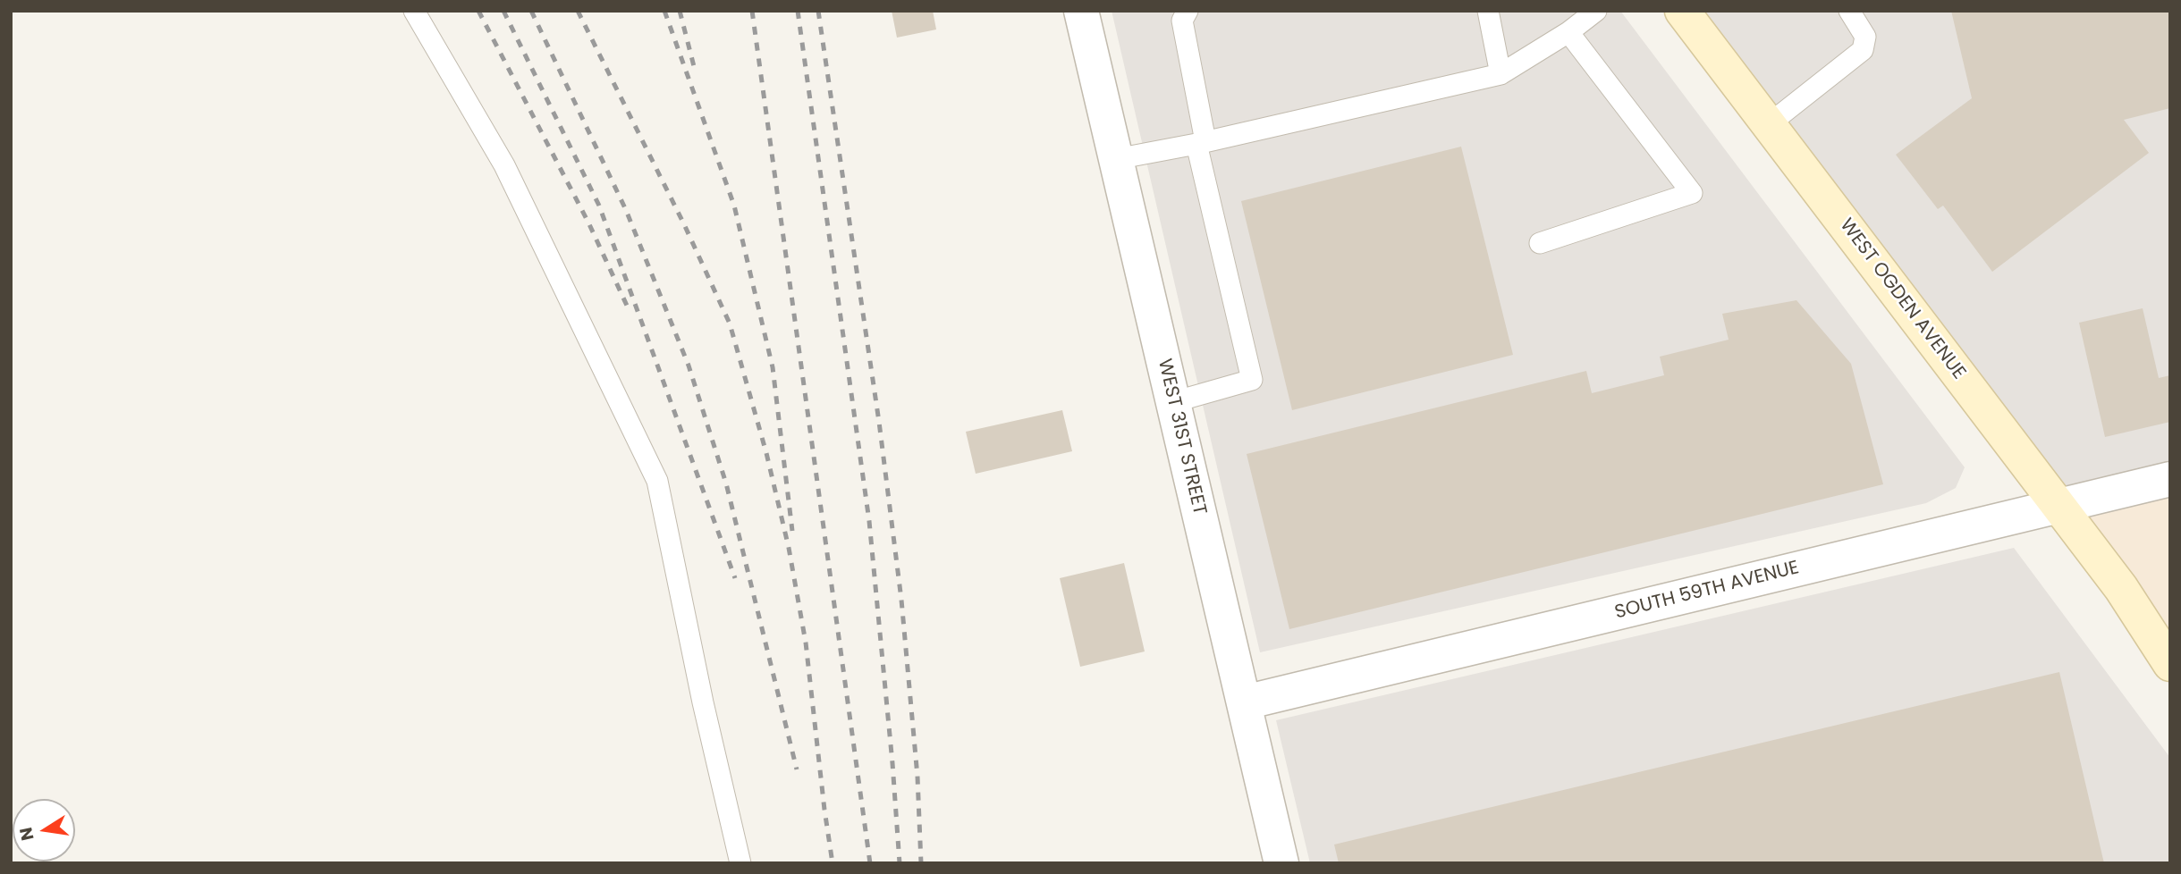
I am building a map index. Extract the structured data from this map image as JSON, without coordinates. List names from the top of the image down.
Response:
{
  "streets": {
    "main road": ["WEST OGDEN AVENUE"],
    "street": ["WEST 31ST STREET", "SOUTH 59TH AVENUE"]
  },
  "crossings": [
    ["WEST OGDEN AVENUE", "SOUTH 59TH AVENUE"],
    ["WEST 31ST STREET", "SOUTH 59TH AVENUE"]
  ],
  "north": "left"
}
